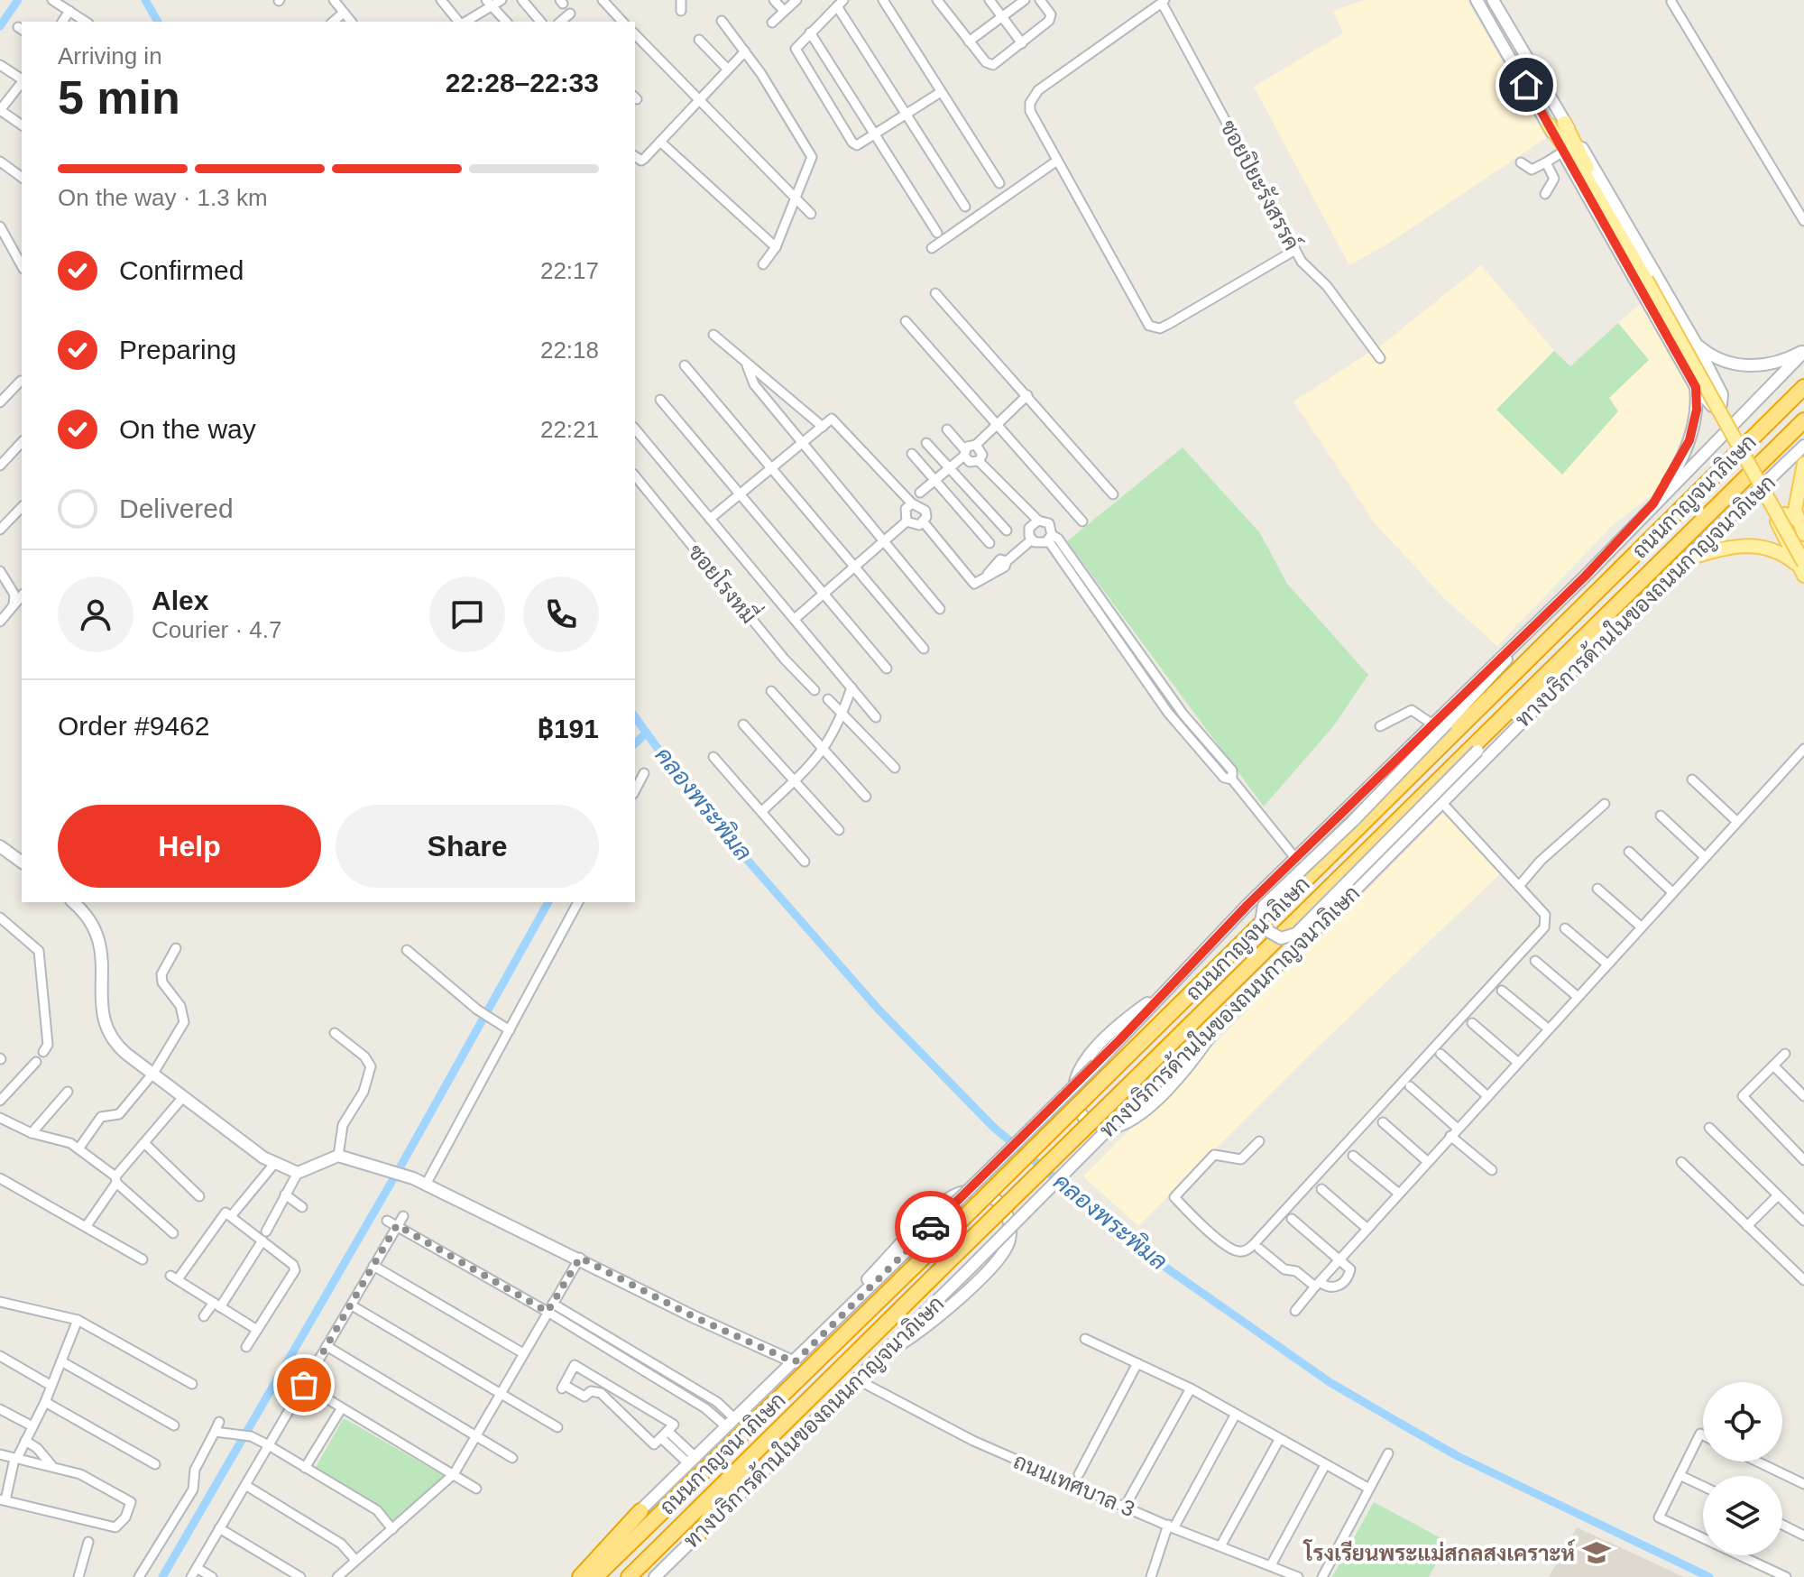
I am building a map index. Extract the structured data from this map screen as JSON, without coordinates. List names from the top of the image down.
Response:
{
  "streets": {
    "highway": ["ถนนกาญจนาภิเษก"],
    "main road": ["ทางบริการด้านในของถนนกาญจนาภิเษก"],
    "street": ["ซอยปิยะรังสรรค์", "ซอยโรงหมี่", "ถนนเทศบาล 3"]
  },
  "crossings": [
    ["ทางบริการด้านในของถนนกาญจนาภิเษก", "ถนนเทศบาล 3"]
  ],
  "water": ["คลองพระพิมล"],
  "places": {
    "school or university": ["โรงเรียนพระแม่สกลสงเคราะห์"]
  },
  "page": {
    "heading": ["5 min", "Arriving in", "22:28–22:33"],
    "panel": [
      "Alex",
      "Courier · 4.7",
      "Order #9462",
      "฿191"
    ],
    "bar": "On the way · 1.3 km",
    "list": [
      ["Confirmed", "22:17"],
      ["Preparing", "22:18"],
      ["On the way", "22:21"],
      "Delivered"
    ],
    "buttons": ["Help", "Share"]
  }
}
